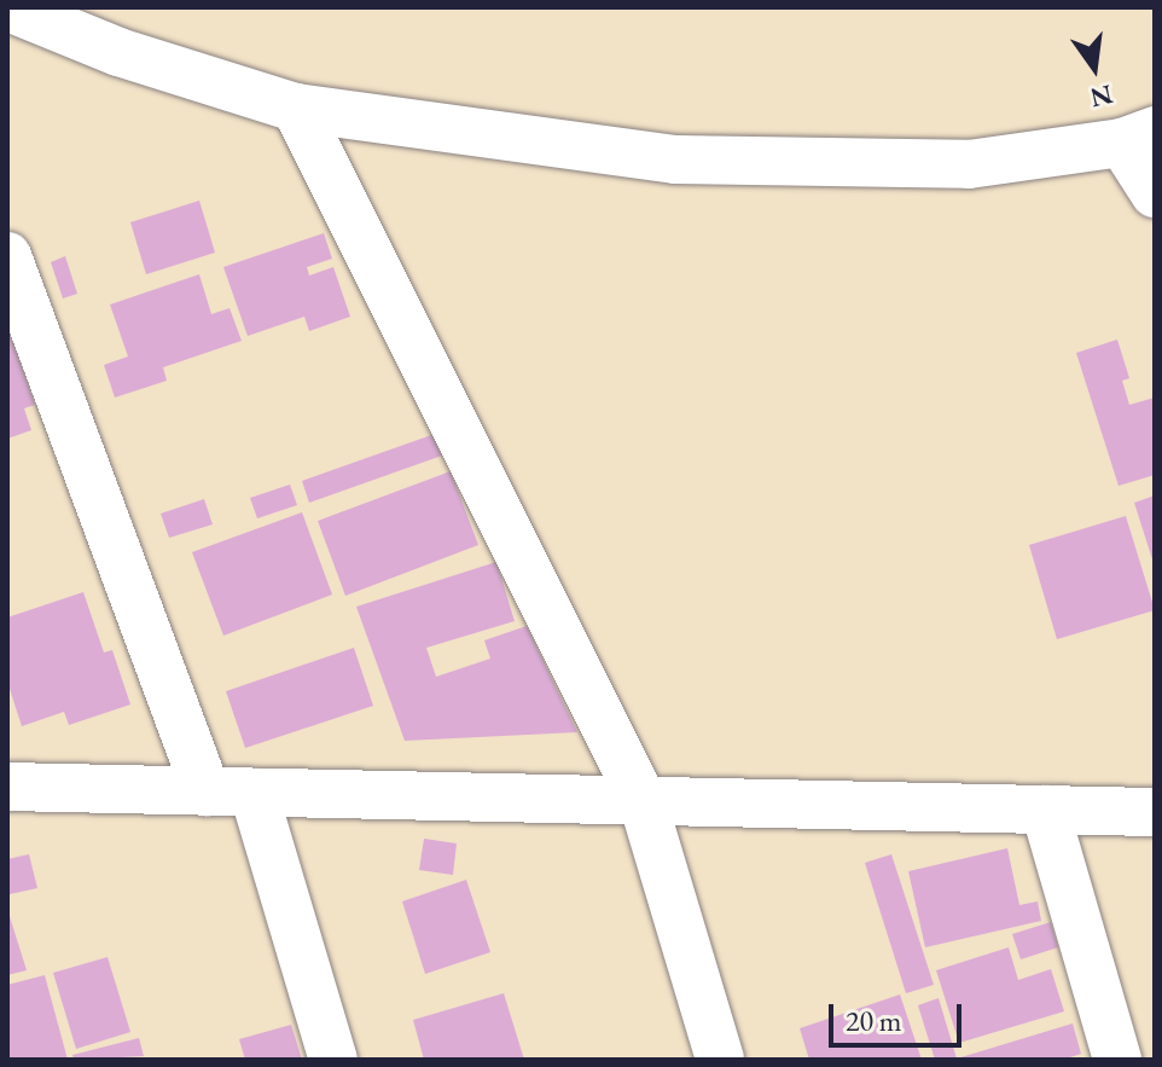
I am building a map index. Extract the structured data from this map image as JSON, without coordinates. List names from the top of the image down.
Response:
{
  "scale_bar": "20 m",
  "north": "bottom"
}
